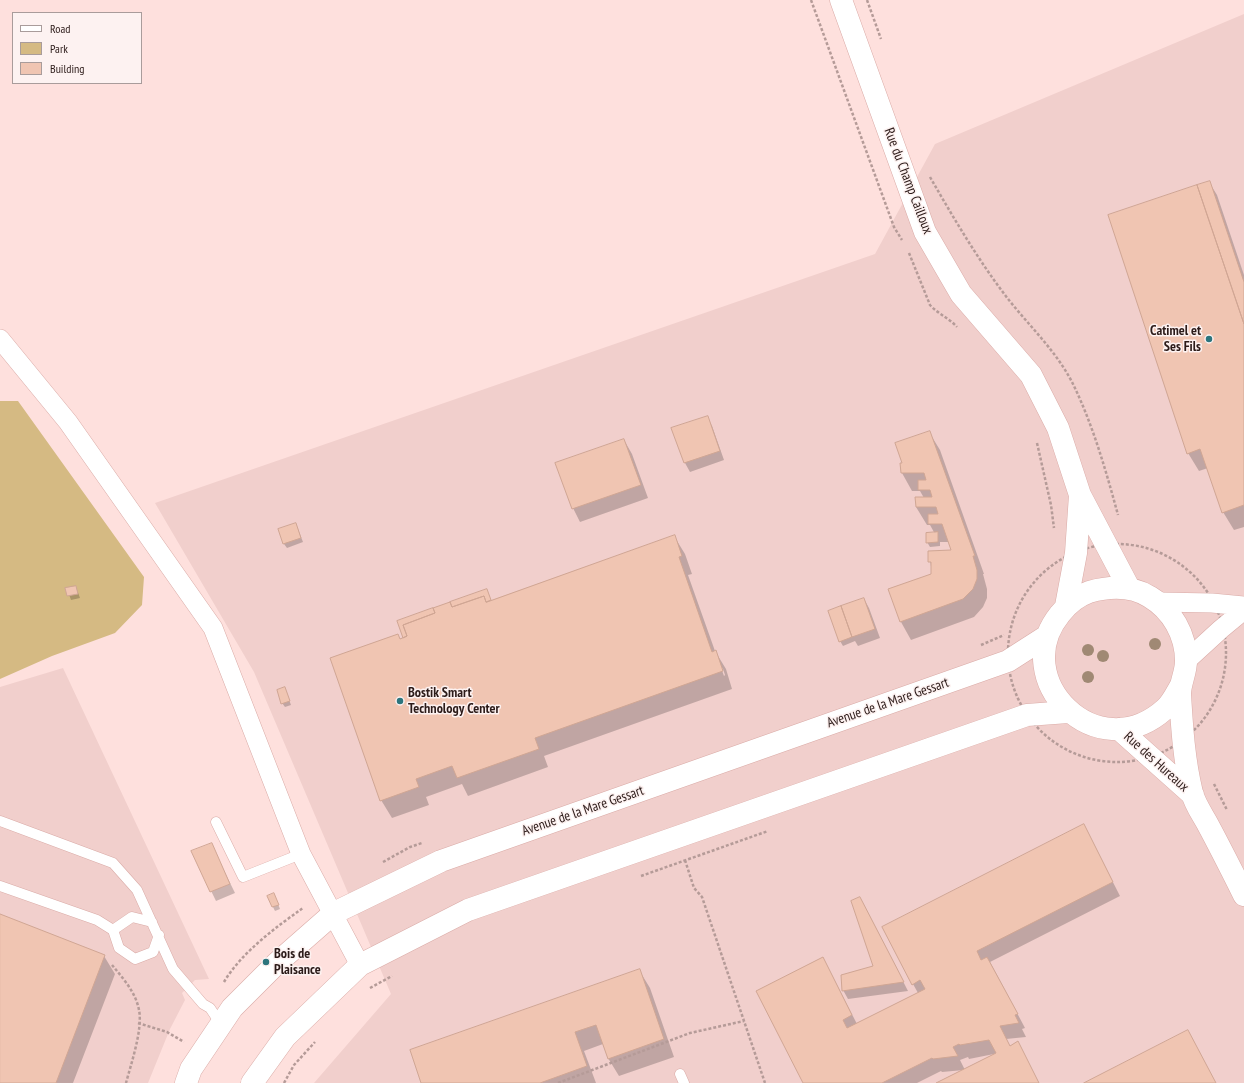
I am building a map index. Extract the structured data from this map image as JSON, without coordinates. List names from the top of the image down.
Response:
{
  "streets": {
    "street": ["Rue du Champ Cailloux", "Avenue de la Mare Gessart", "Rue des Hureaux"]
  },
  "crossings": [
    ["Rue du Champ Cailloux", "Avenue de la Mare Gessart"],
    ["Rue du Champ Cailloux", "Rue des Hureaux"],
    ["Avenue de la Mare Gessart", "Rue des Hureaux"]
  ],
  "places": ["Catimel et Ses Fils", "Bostik Smart Technology Center", "Bois de Plaisance"],
  "legend": ["Road", "Park", "Building"]
}
